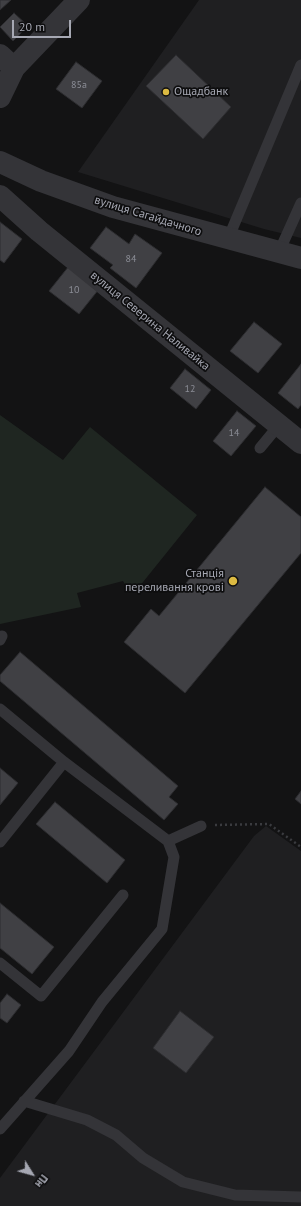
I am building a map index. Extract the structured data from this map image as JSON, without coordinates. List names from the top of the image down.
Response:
{
  "streets": {
    "street": ["вулиця Сагайдачного", "вулиця Северина Наливайка"]
  },
  "places": ["Ощадбанк", "Станція переливання крові"],
  "house_numbers": [
    "85а",
    "84",
    "10",
    "12",
    "14"
  ],
  "scale_bar": "20 m",
  "north": "bottom right"
}
